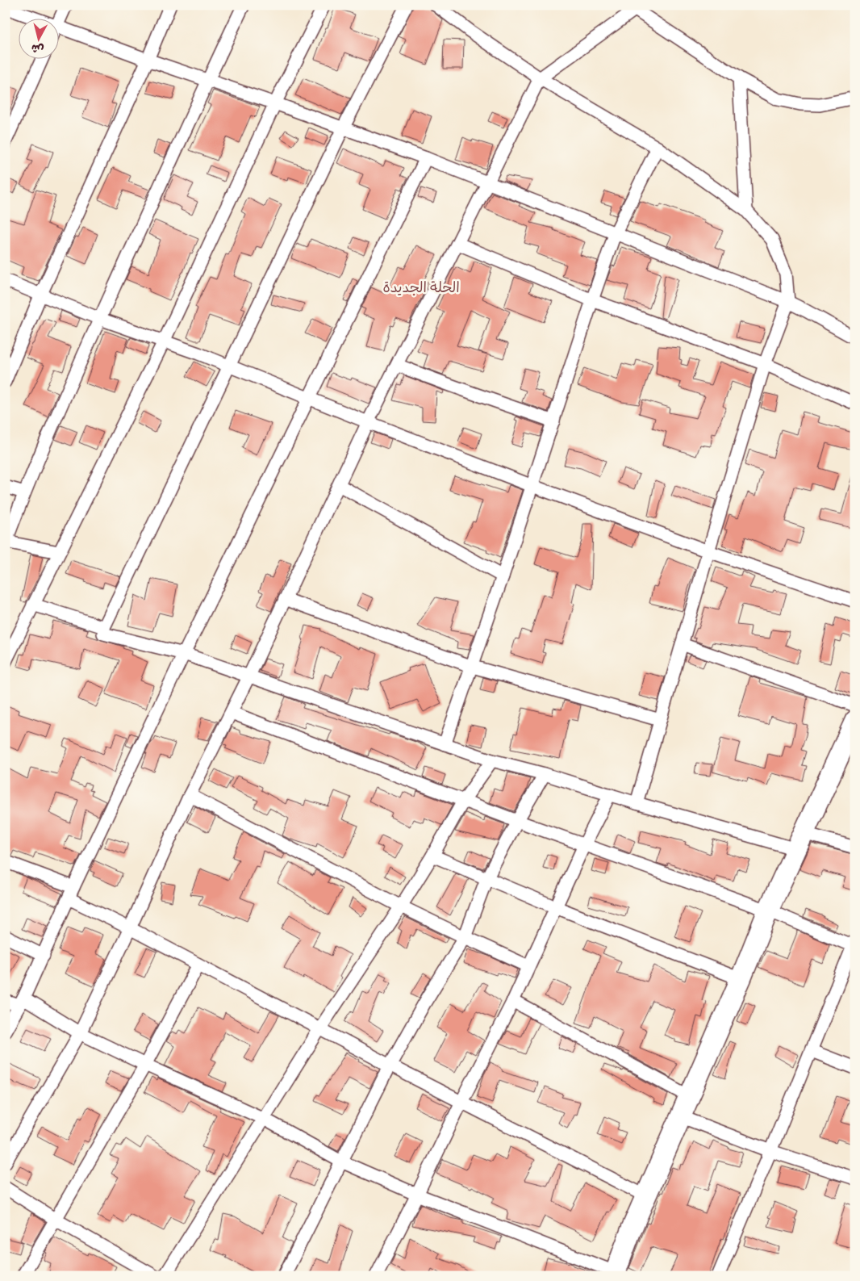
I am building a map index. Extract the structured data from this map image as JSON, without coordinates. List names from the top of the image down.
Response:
{
  "districts": ["الحلة الجديدة"],
  "north": "bottom"
}
